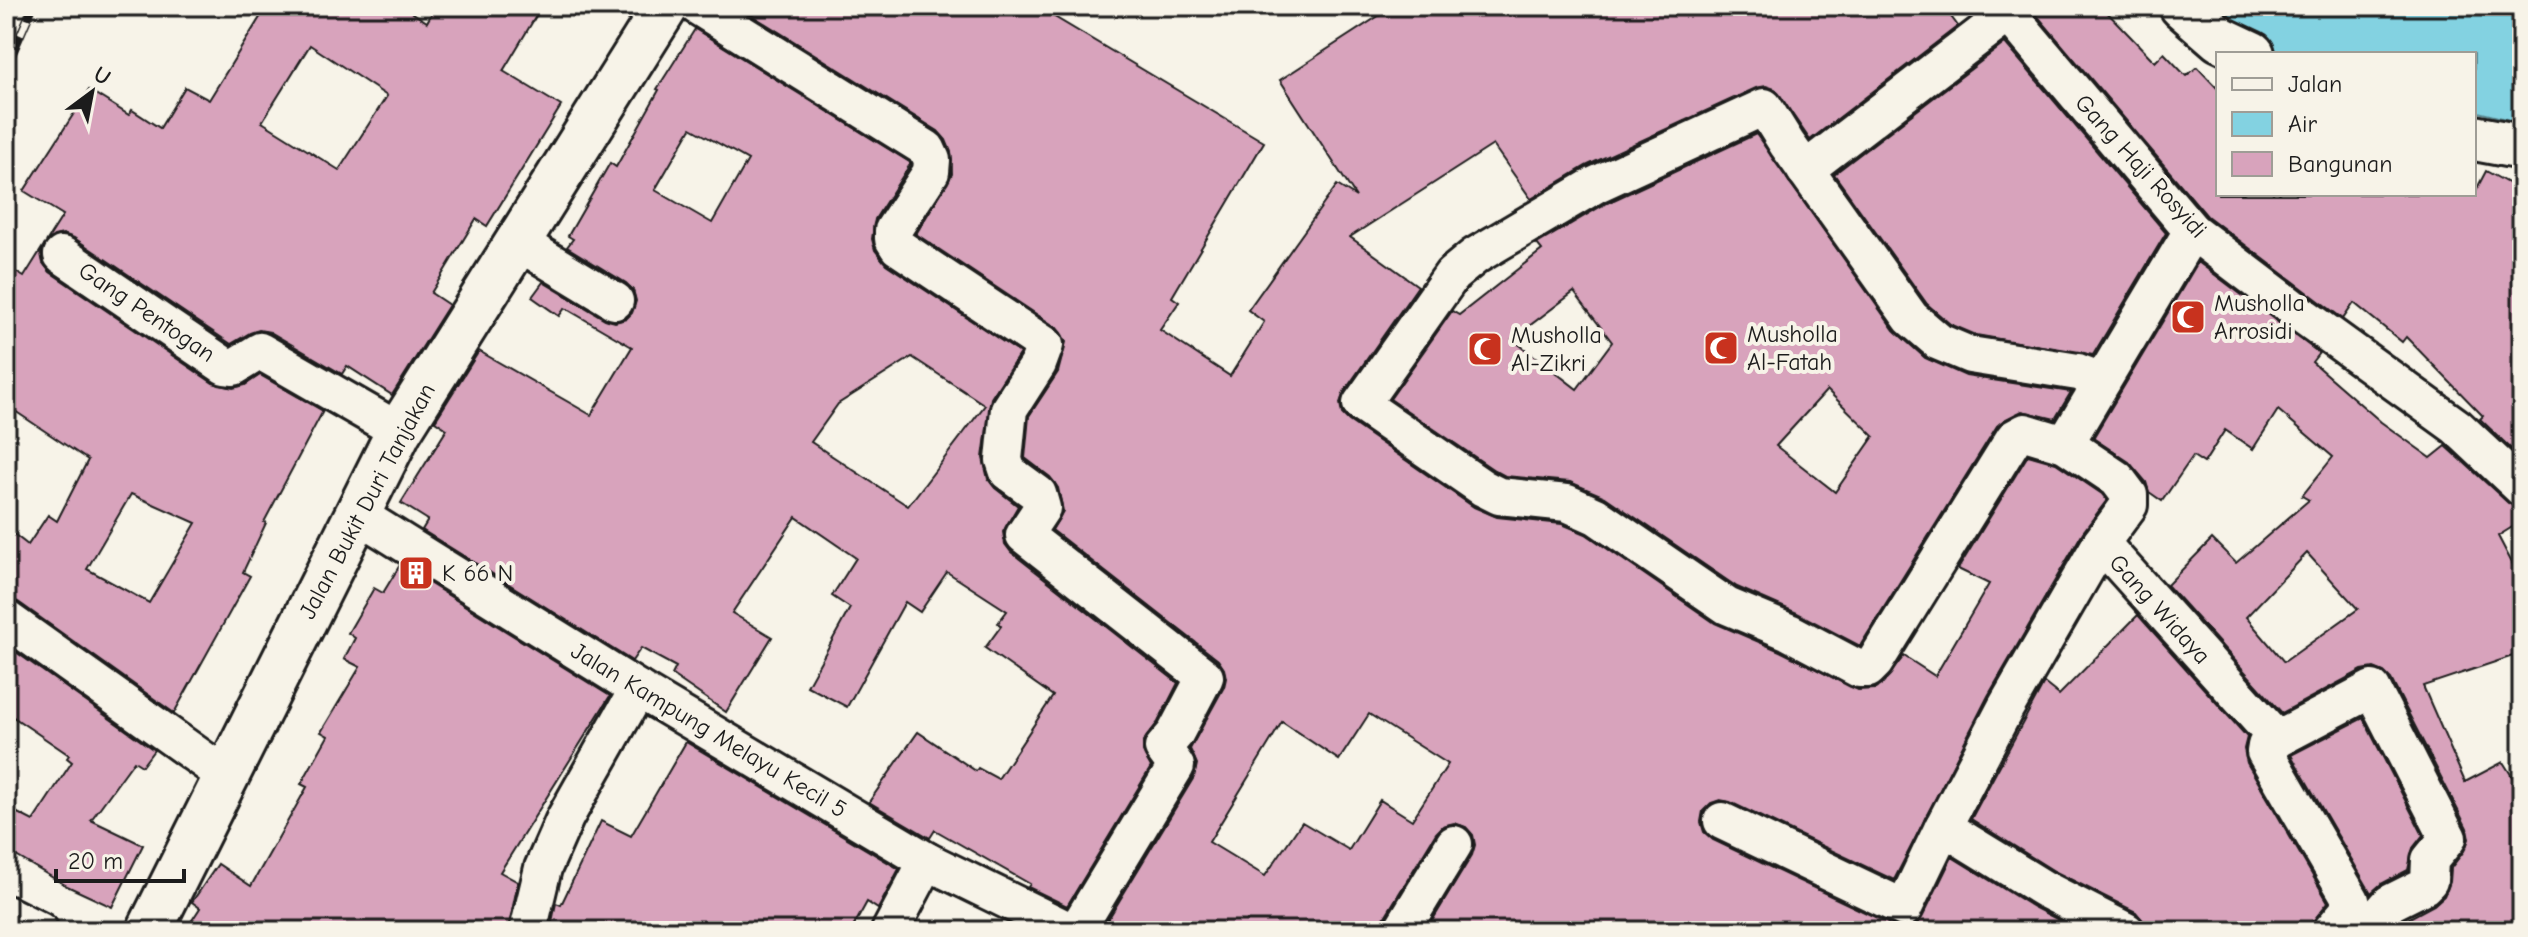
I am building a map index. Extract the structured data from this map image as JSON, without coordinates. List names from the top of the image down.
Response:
{
  "streets": {
    "street": [
      "Gang Haji Rosyidi",
      "Gang Pentogan",
      "Jalan Bukit Duri Tanjakan",
      "Gang Widaya",
      "Jalan Kampung Melayu Kecil 5"
    ]
  },
  "crossings": [
    ["Gang Pentogan", "Jalan Bukit Duri Tanjakan"],
    ["Jalan Bukit Duri Tanjakan", "Jalan Kampung Melayu Kecil 5"]
  ],
  "places": {
    "mosque": ["Musholla Arrosidi", "Musholla Al-Fatah", "Musholla Al-Zikri"],
    "building": ["K 66 N"]
  },
  "legend": ["Jalan", "Air", "Bangunan"],
  "scale_bar": "20 m",
  "north": "top right"
}
